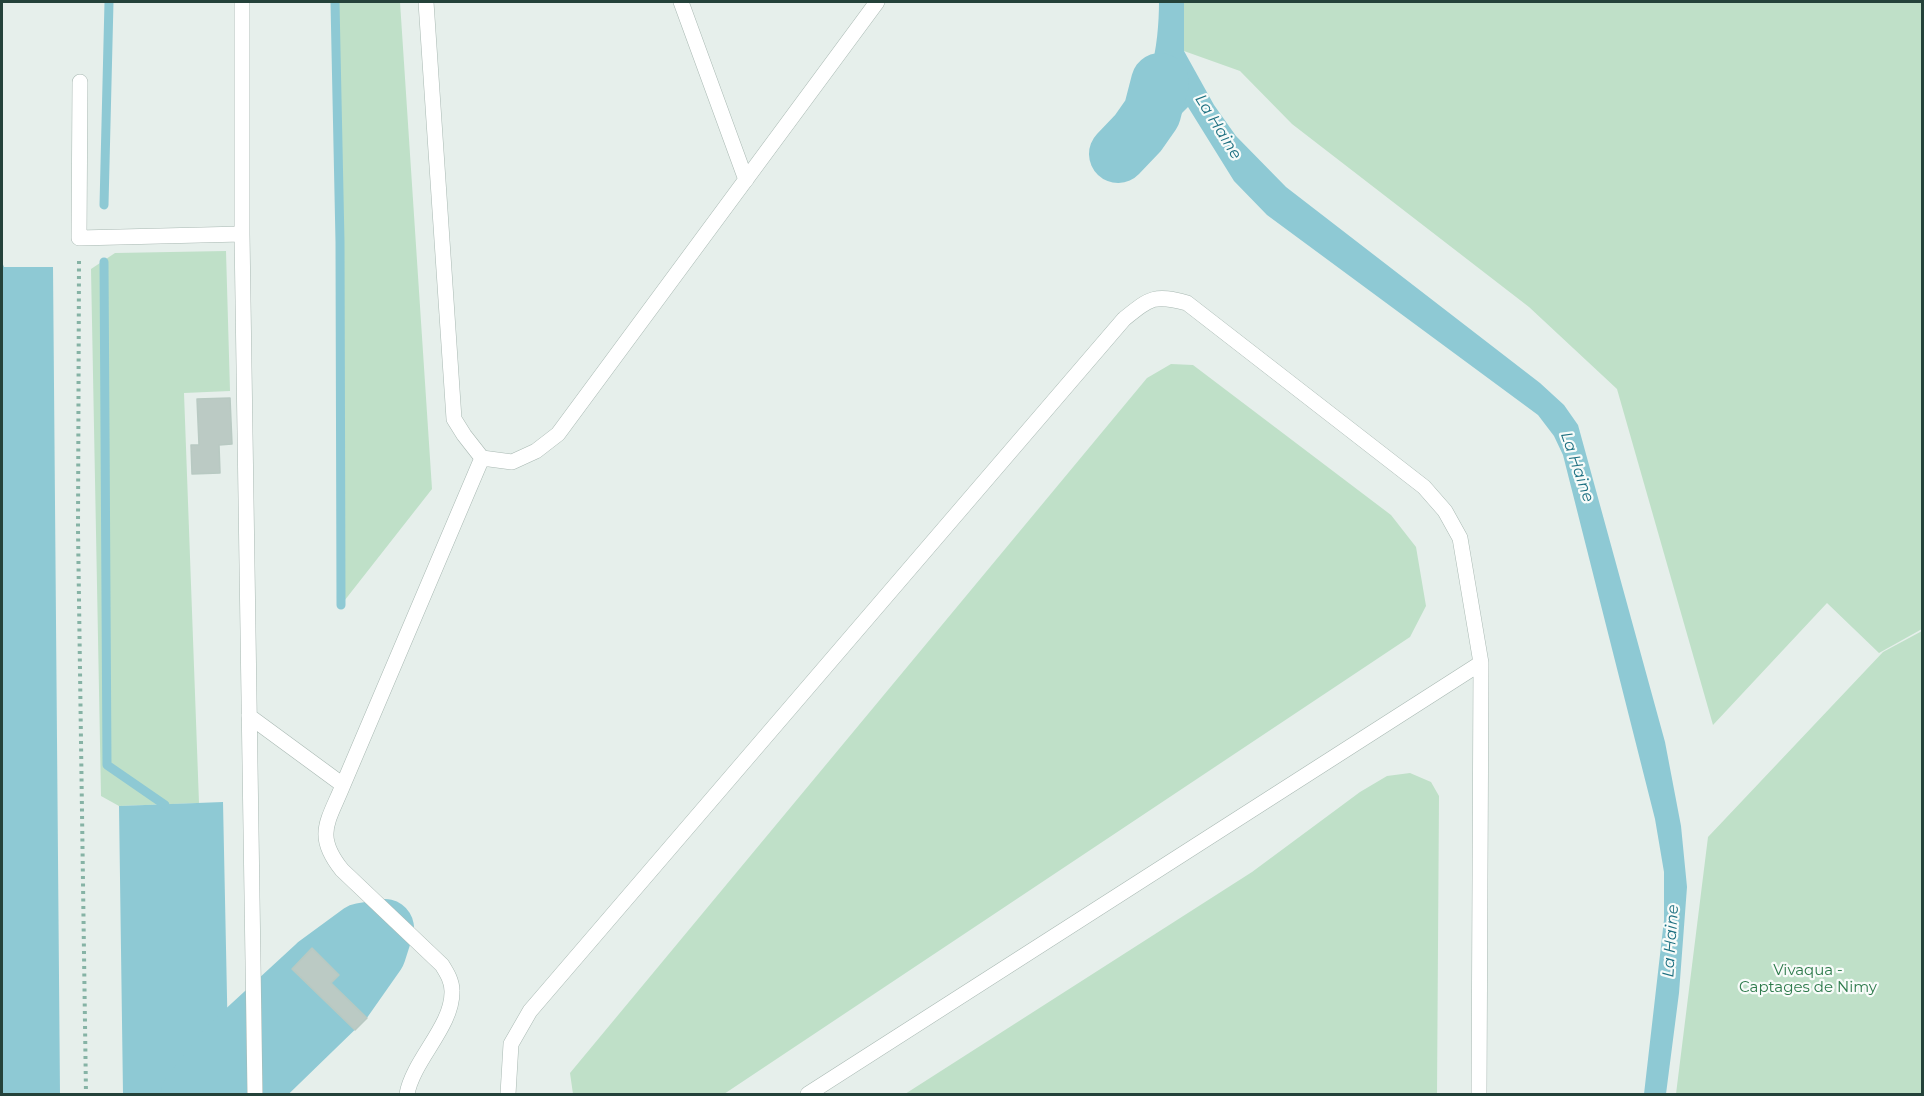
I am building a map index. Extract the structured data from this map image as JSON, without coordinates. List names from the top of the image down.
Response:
{
  "water": ["La Haine"],
  "parks": ["Vivaqua - Captages de Nimy"]
}
